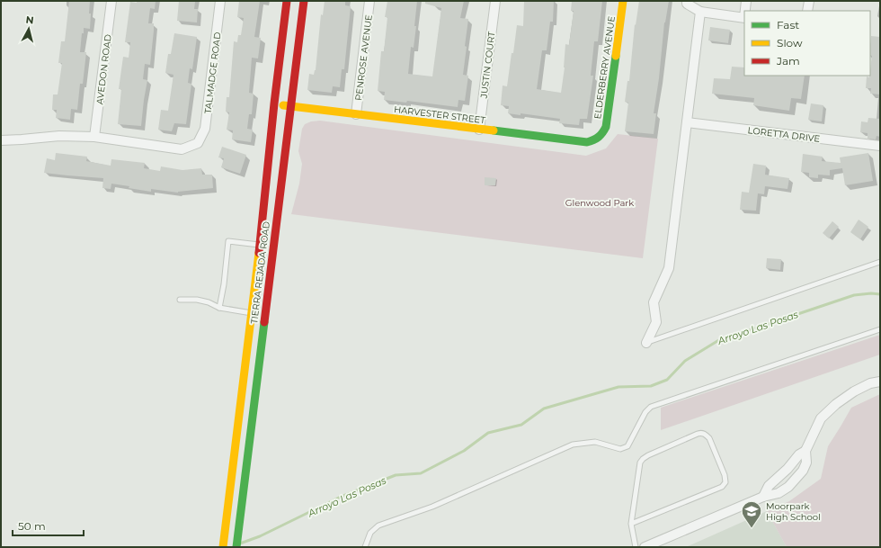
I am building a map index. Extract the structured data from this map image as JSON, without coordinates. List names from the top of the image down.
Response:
{
  "streets": {
    "main road": ["ELDERBERRY AVENUE", "HARVESTER STREET", "TIERRA REJADA ROAD"],
    "street": [
      "PENROSE AVENUE",
      "JUSTIN COURT",
      "AVEDON ROAD",
      "TALMADGE ROAD",
      "LORETTA DRIVE"
    ]
  },
  "crossings": [
    ["PENROSE AVENUE", "HARVESTER STREET"],
    ["JUSTIN COURT", "HARVESTER STREET"],
    ["ELDERBERRY AVENUE", "HARVESTER STREET"],
    ["AVEDON ROAD", "TALMADGE ROAD"],
    ["HARVESTER STREET", "TIERRA REJADA ROAD"]
  ],
  "water": ["Arroyo Las Posas"],
  "parks": ["Glenwood Park"],
  "places": {
    "school or university": ["Moorpark High School"]
  },
  "legend": ["Fast", "Slow", "Jam"],
  "scale_bar": "50 m",
  "north": "top"
}
